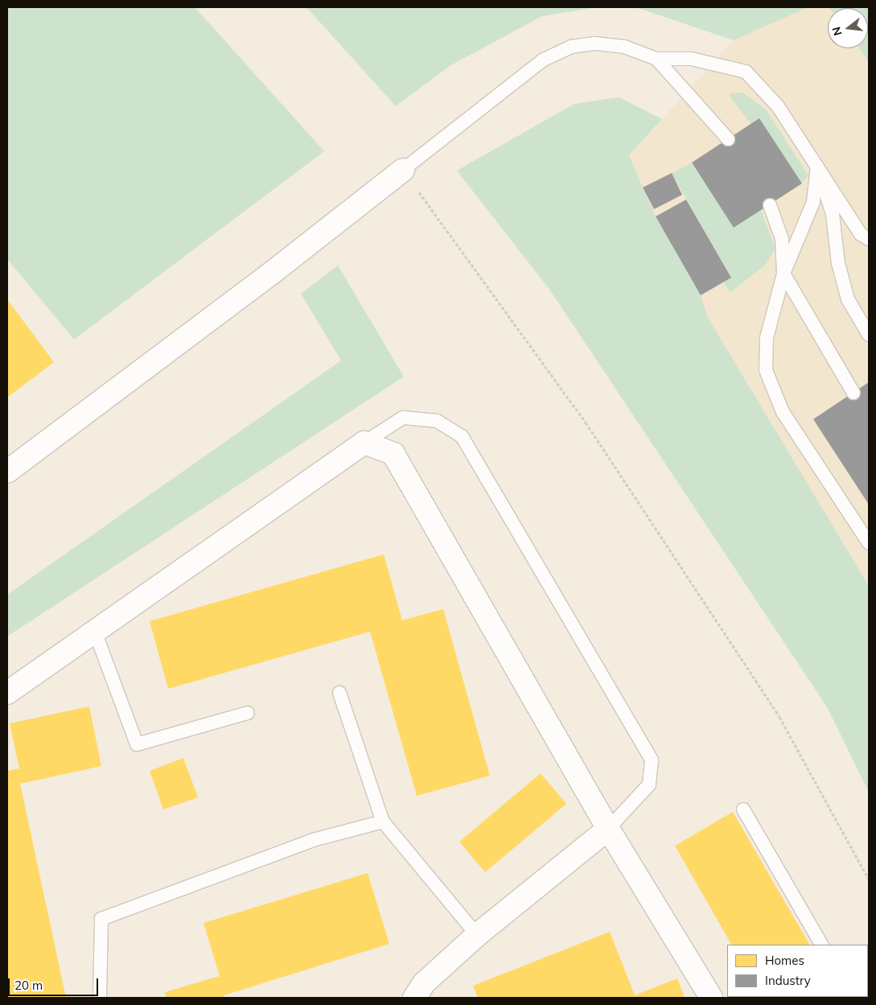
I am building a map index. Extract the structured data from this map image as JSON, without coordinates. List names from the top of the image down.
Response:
{
  "legend": ["Homes", "Industry"],
  "scale_bar": "20 m",
  "north": "left"
}
